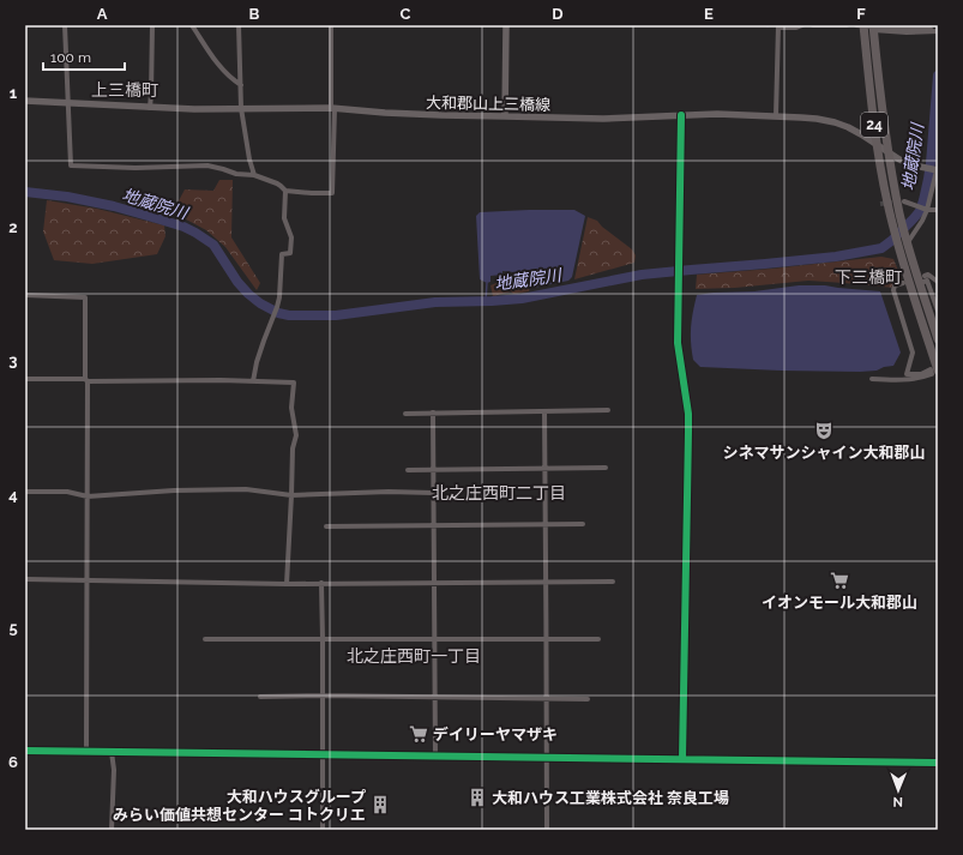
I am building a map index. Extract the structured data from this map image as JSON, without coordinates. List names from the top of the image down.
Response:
{
  "streets": {
    "highway": ["24"],
    "street": ["大和郡山上三橋線"]
  },
  "crossings": [
    ["大和郡山上三橋線", "24"]
  ],
  "districts": [
    "上三橋町",
    "下三橋町",
    "北之庄西町二丁目",
    "北之庄西町一丁目"
  ],
  "water": ["地蔵院川"],
  "places": {
    "theatre": ["シネマサンシャイン大和郡山"],
    "supermarket": ["イオンモール大和郡山", "デイリーヤマザキ"],
    "building": ["大和ハウス工業株式会社 奈良工場", "大和ハウスグループ みらい価値共想センター コトクリエ"]
  },
  "scale_bar": "100 m",
  "north": "bottom",
  "grid": {
    "columns": [
      "A",
      "B",
      "C",
      "D",
      "E",
      "F"
    ],
    "rows": [
      "1",
      "2",
      "3",
      "4",
      "5",
      "6"
    ]
  }
}
